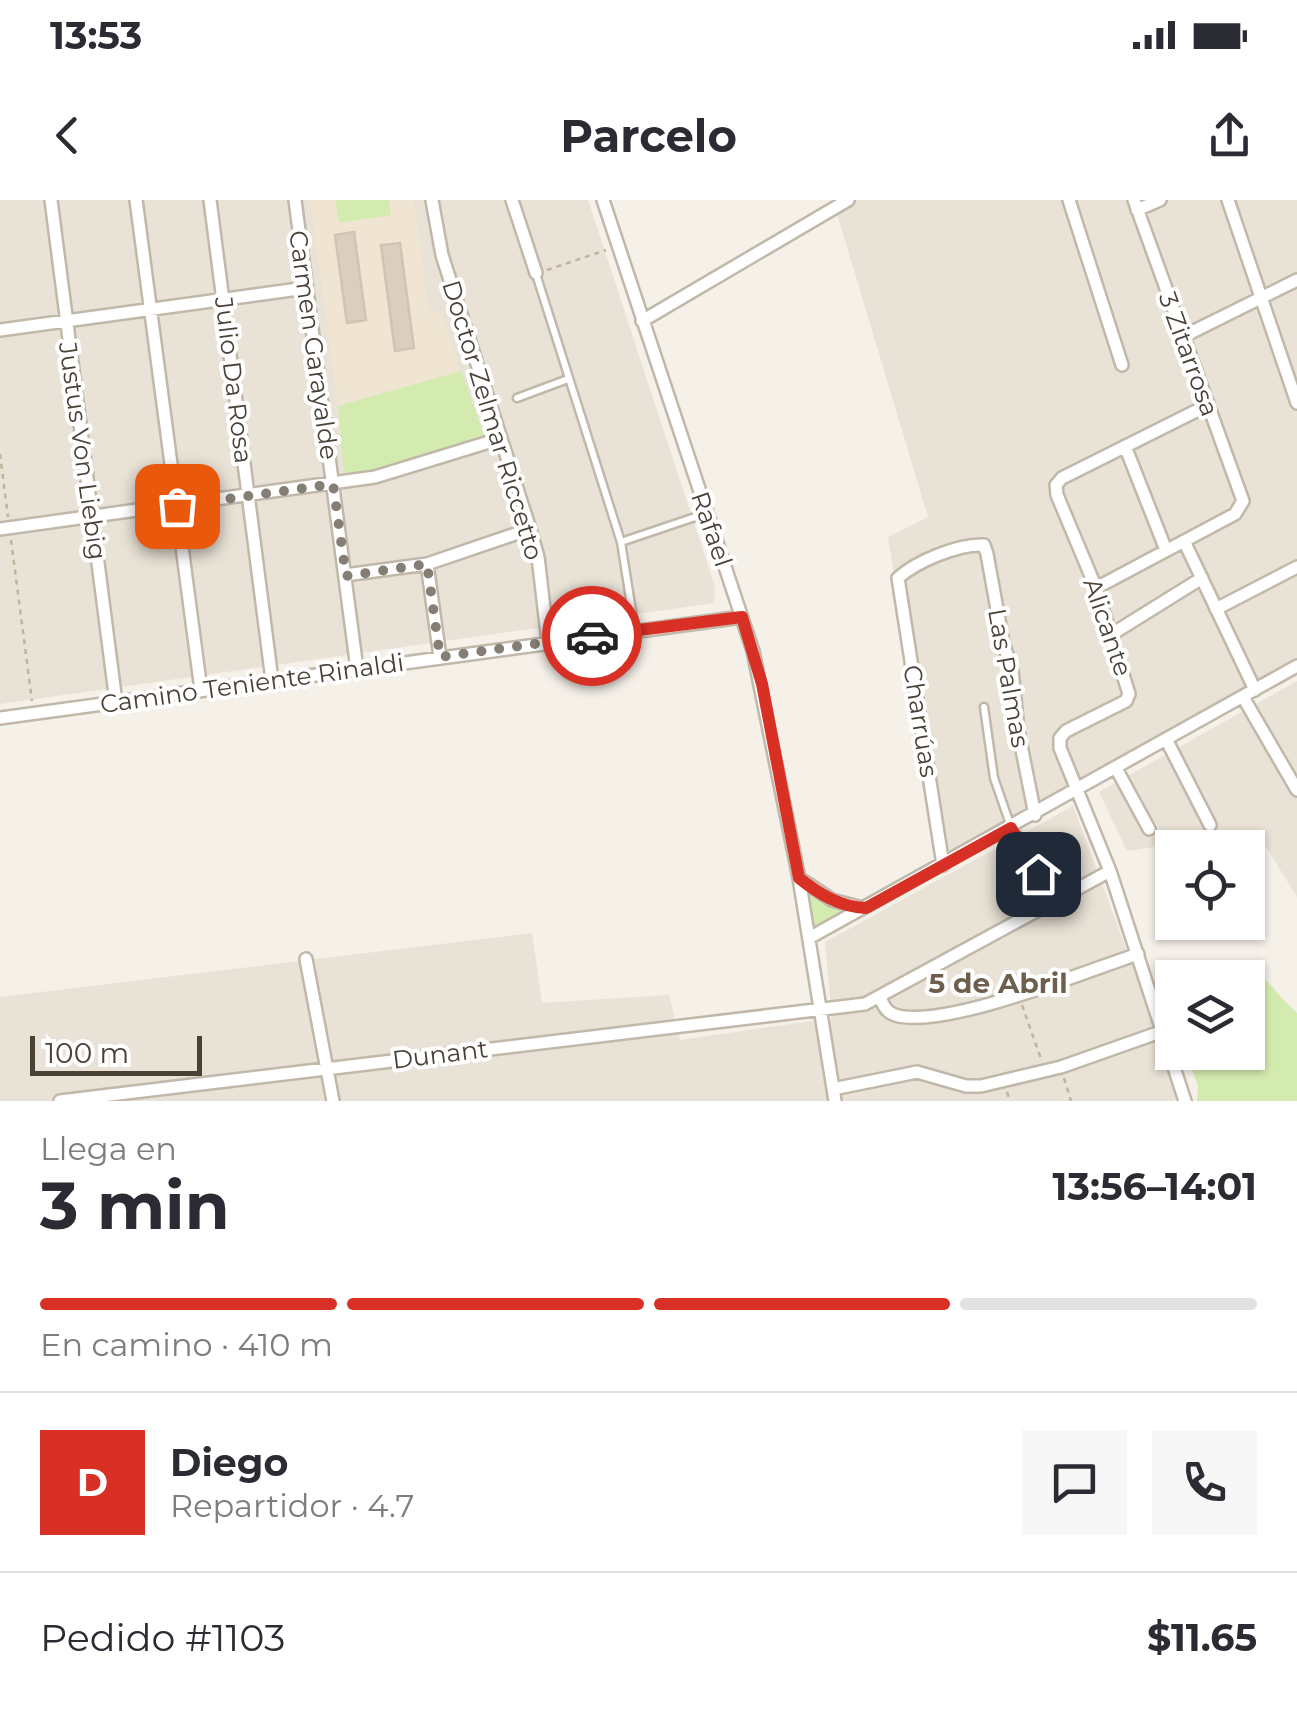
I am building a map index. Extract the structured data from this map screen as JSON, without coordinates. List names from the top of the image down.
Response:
{
  "streets": {
    "street": [
      "Carmen Garayalde",
      "3 Zitarrosa",
      "Julio Da Rosa",
      "Doctor Zelmar Riccetto",
      "Justus Von Liebig",
      "Rafael",
      "Alicante",
      "Las Palmas",
      "Camino Teniente Rinaldi",
      "Charrúas",
      "Dunant"
    ]
  },
  "crossings": [
    ["Carmen Garayalde", "Camino Teniente Rinaldi"],
    ["Julio Da Rosa", "Camino Teniente Rinaldi"],
    ["Doctor Zelmar Riccetto", "Camino Teniente Rinaldi"],
    ["Justus Von Liebig", "Camino Teniente Rinaldi"],
    ["Rafael", "Camino Teniente Rinaldi"],
    ["Rafael", "Dunant"],
    ["Las Palmas", "Charrúas"]
  ],
  "districts": ["5 de Abril"],
  "scale_bar": "100 m",
  "page": {
    "status": "13:53",
    "header": "Parcelo",
    "scale": "100 m",
    "heading": ["3 min", "Llega en", "13:56–14:01"],
    "panel": [
      "Diego",
      "Repartidor · 4.7",
      "Pedido #1103",
      "$11.65"
    ],
    "bar": "En camino · 410 m",
    "round": "D"
  }
}
